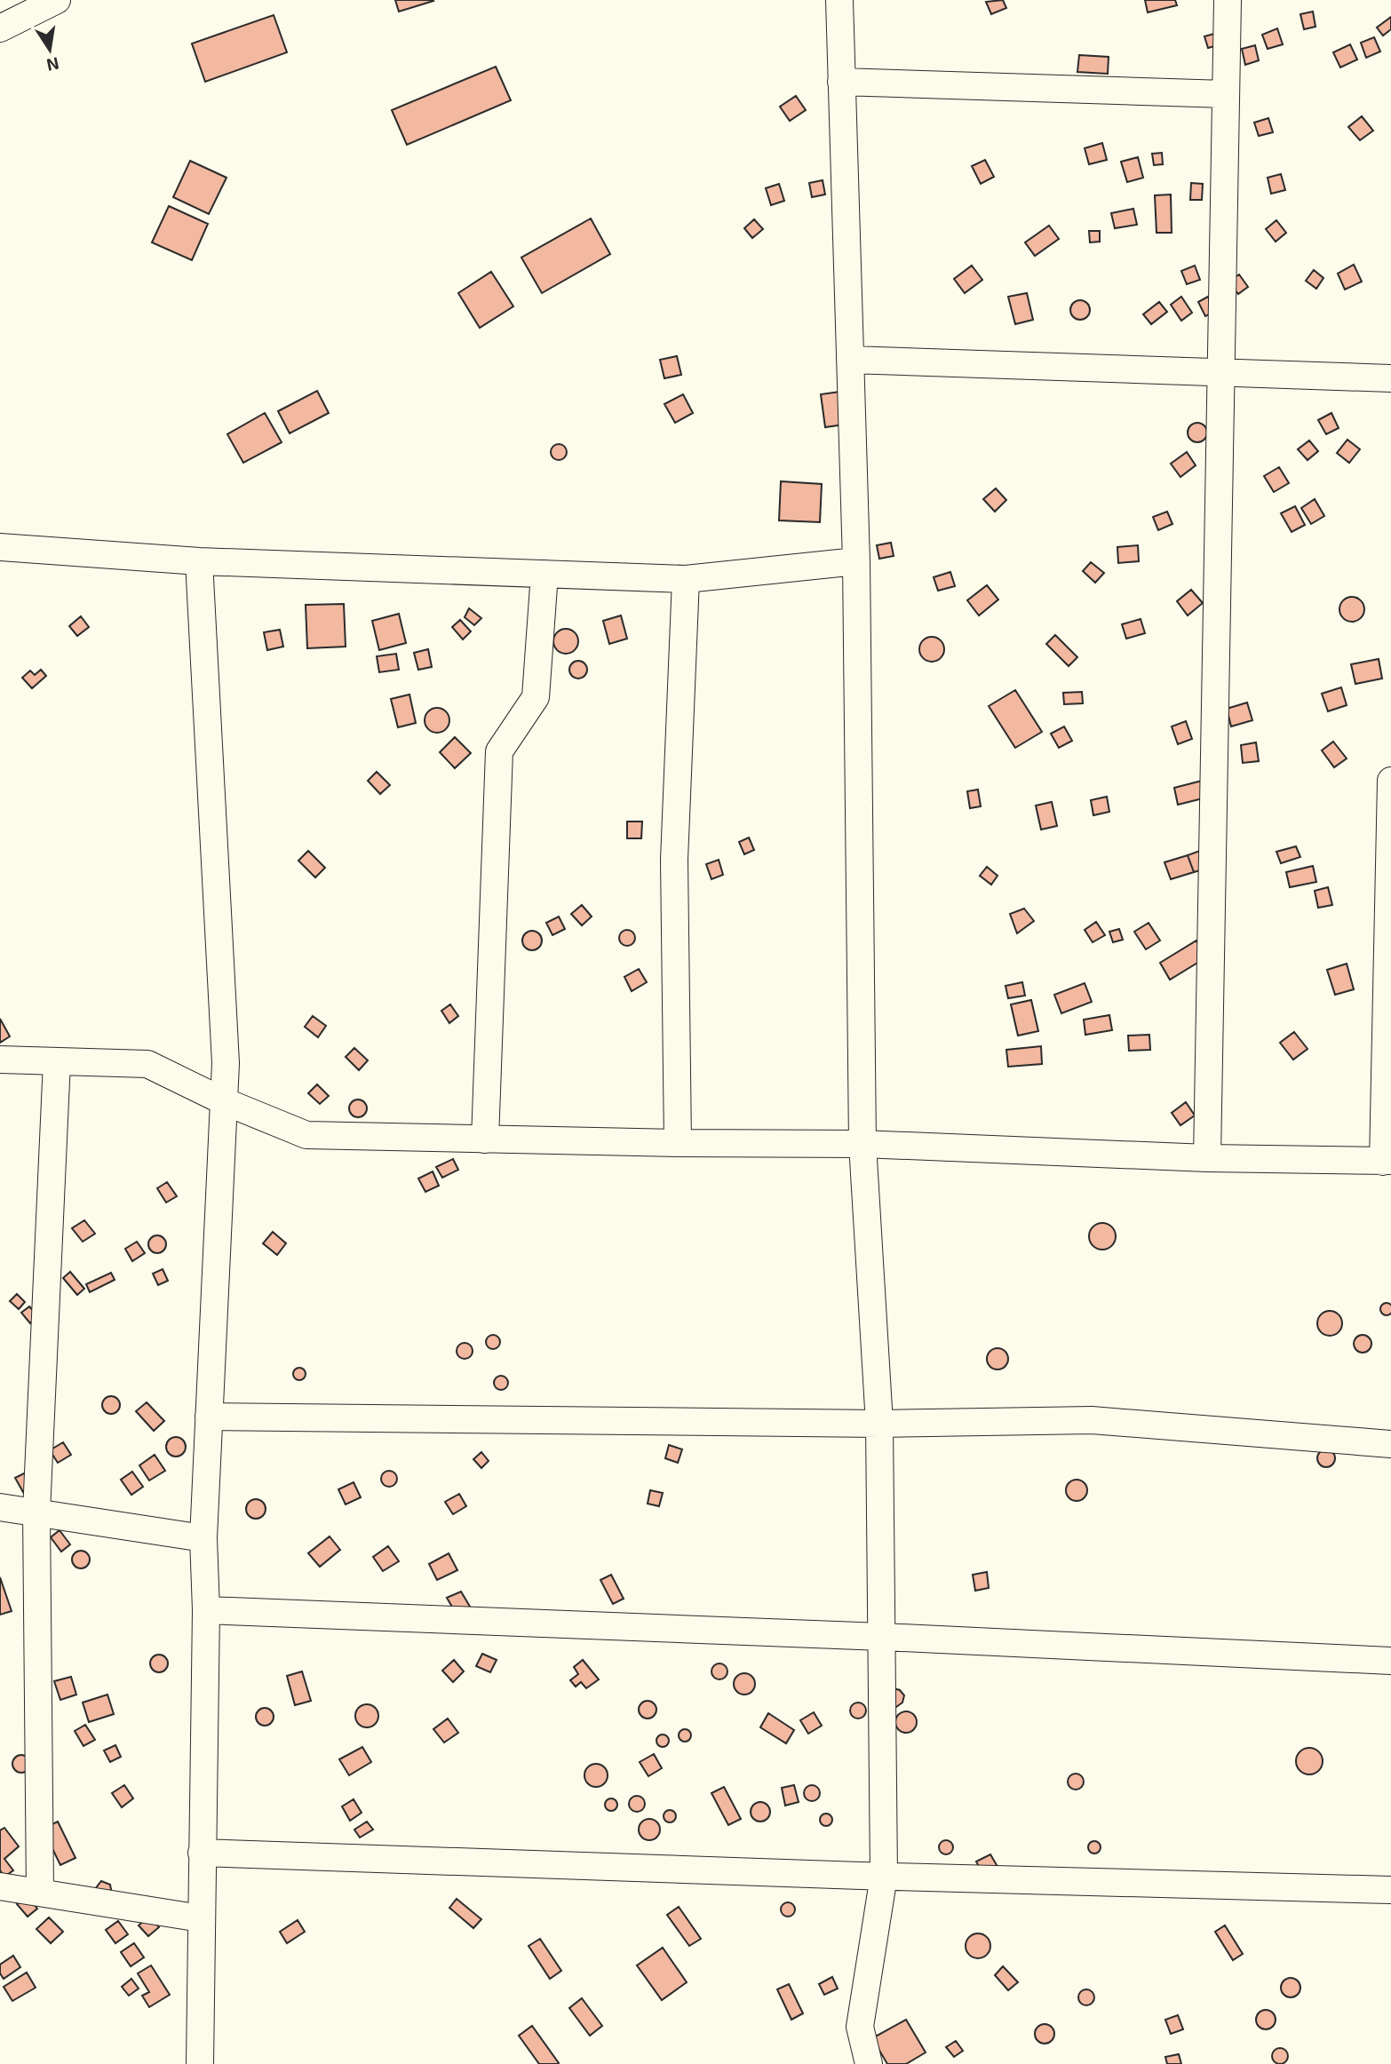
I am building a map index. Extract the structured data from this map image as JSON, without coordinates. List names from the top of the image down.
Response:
{
  "north": "bottom"
}
